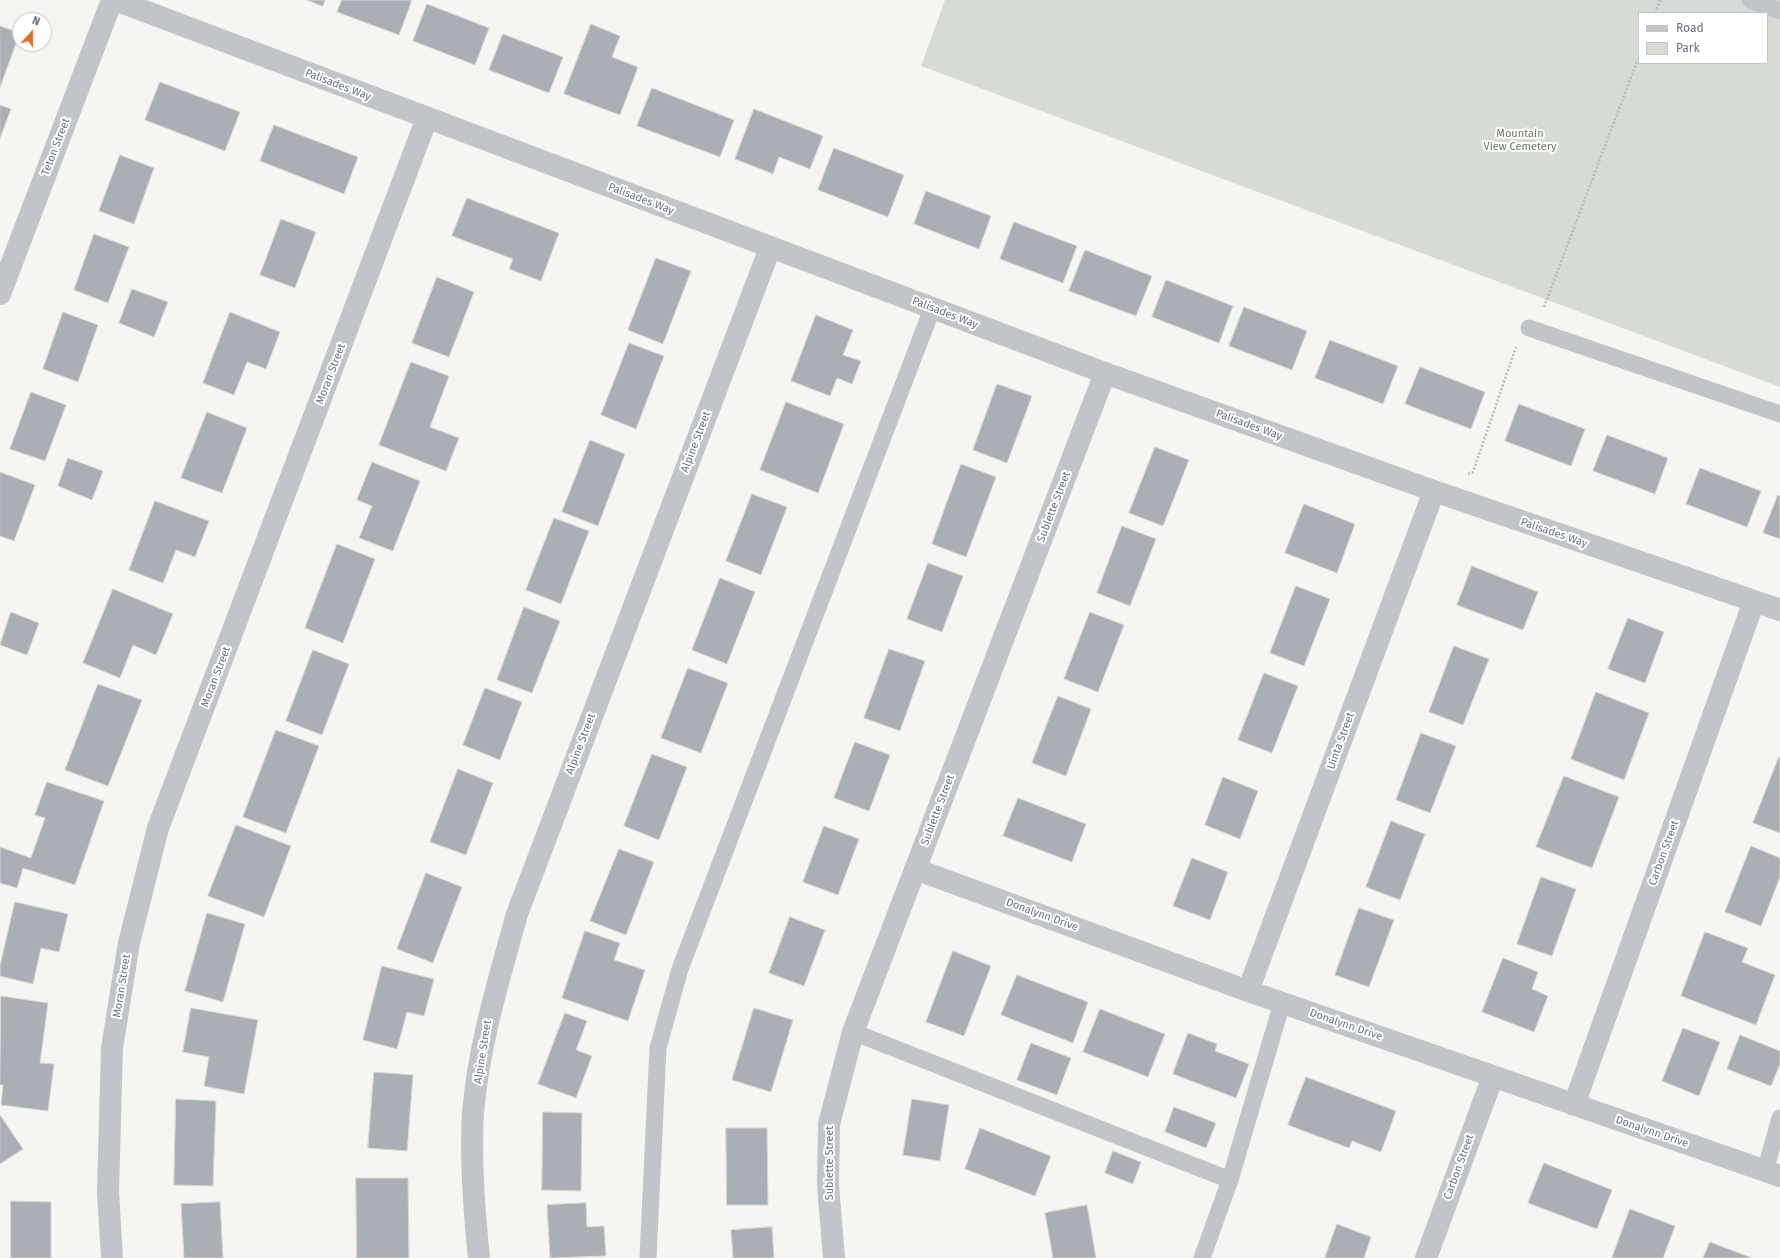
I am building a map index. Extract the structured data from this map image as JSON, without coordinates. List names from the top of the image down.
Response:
{
  "streets": {
    "street": [
      "Palisades Way",
      "Teton Street",
      "Moran Street",
      "Alpine Street",
      "Sublette Street",
      "Uinta Street",
      "Carbon Street",
      "Donalynn Drive"
    ]
  },
  "crossings": [
    ["Palisades Way", "Teton Street"],
    ["Palisades Way", "Moran Street"],
    ["Palisades Way", "Alpine Street"],
    ["Palisades Way", "Sublette Street"],
    ["Palisades Way", "Uinta Street"],
    ["Palisades Way", "Carbon Street"],
    ["Sublette Street", "Donalynn Drive"],
    ["Uinta Street", "Donalynn Drive"],
    ["Carbon Street", "Donalynn Drive"]
  ],
  "parks": ["Mountain View Cemetery"],
  "legend": ["Road", "Park"],
  "north": "top"
}
